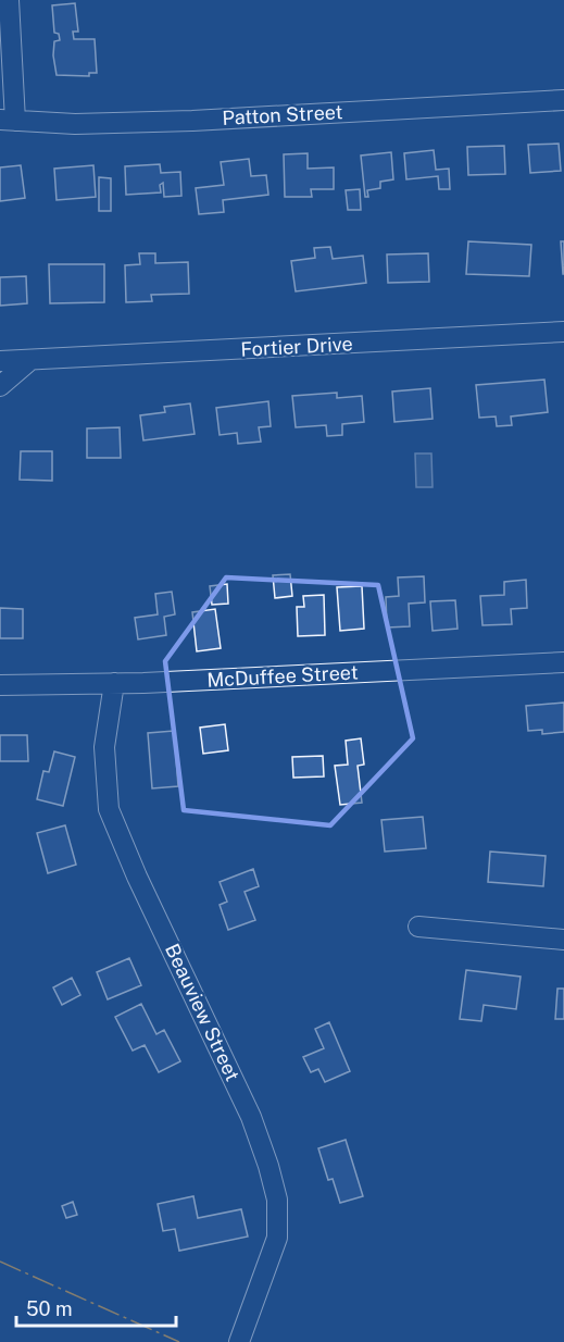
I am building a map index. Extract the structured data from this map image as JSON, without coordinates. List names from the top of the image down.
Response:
{
  "streets": {
    "street": [
      "Patton Street",
      "Fortier Drive",
      "McDuffee Street",
      "Beauview Street"
    ]
  },
  "crossings": [
    ["McDuffee Street", "Beauview Street"]
  ],
  "scale_bar": "50 m"
}
